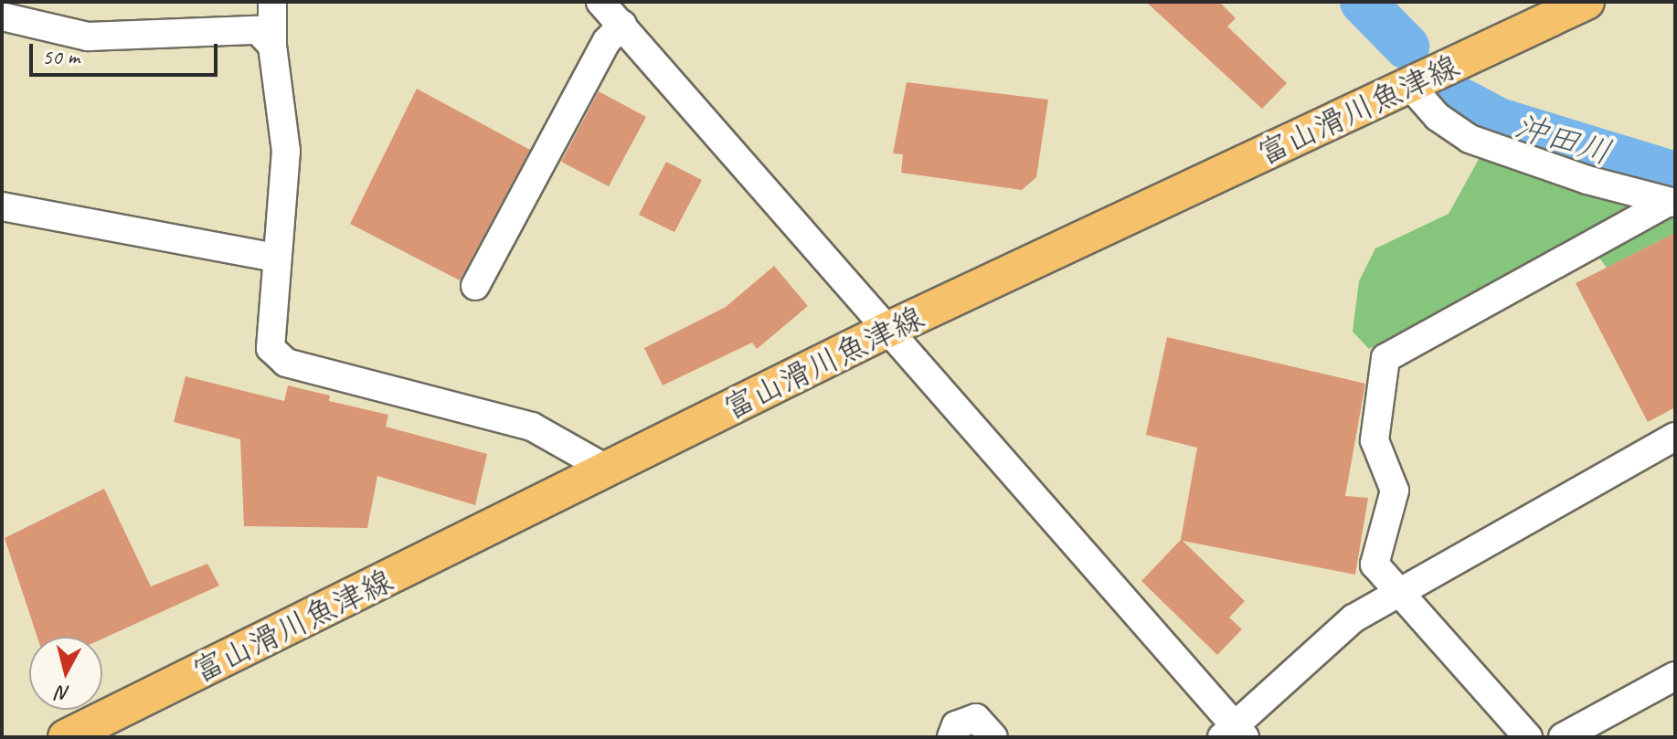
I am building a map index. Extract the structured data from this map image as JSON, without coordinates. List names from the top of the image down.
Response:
{
  "streets": {
    "main road": ["富山滑川魚津線"]
  },
  "water": ["沖田川"],
  "scale_bar": "50 m",
  "north": "bottom"
}
